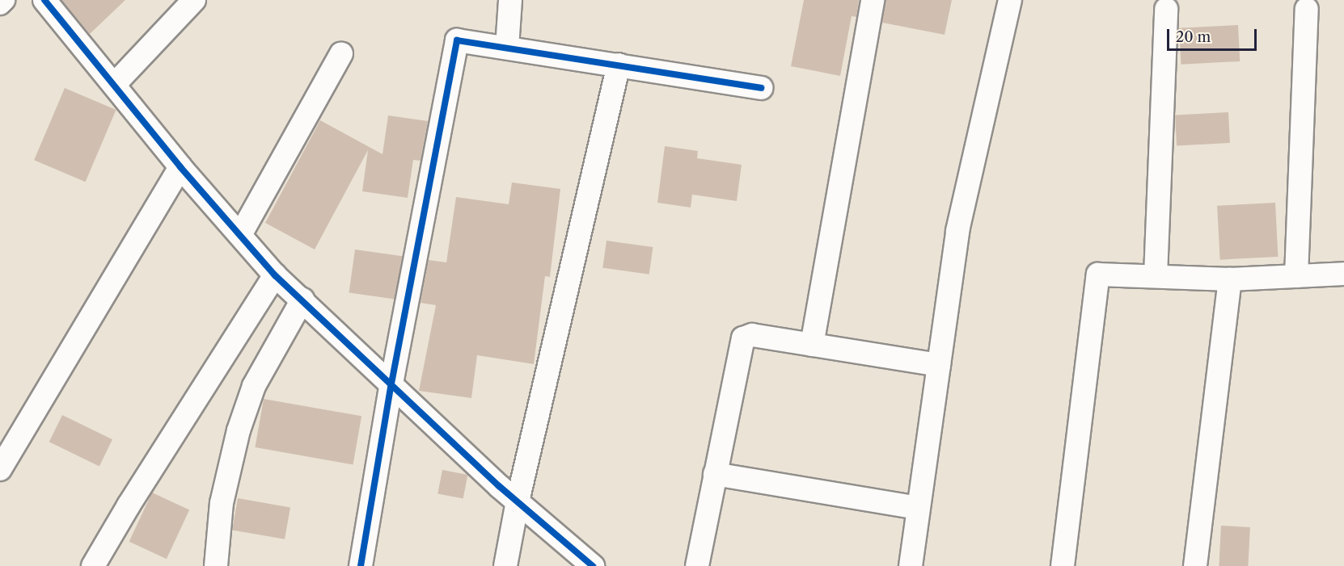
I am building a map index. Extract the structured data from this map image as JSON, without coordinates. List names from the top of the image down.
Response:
{
  "scale_bar": "20 m"
}
